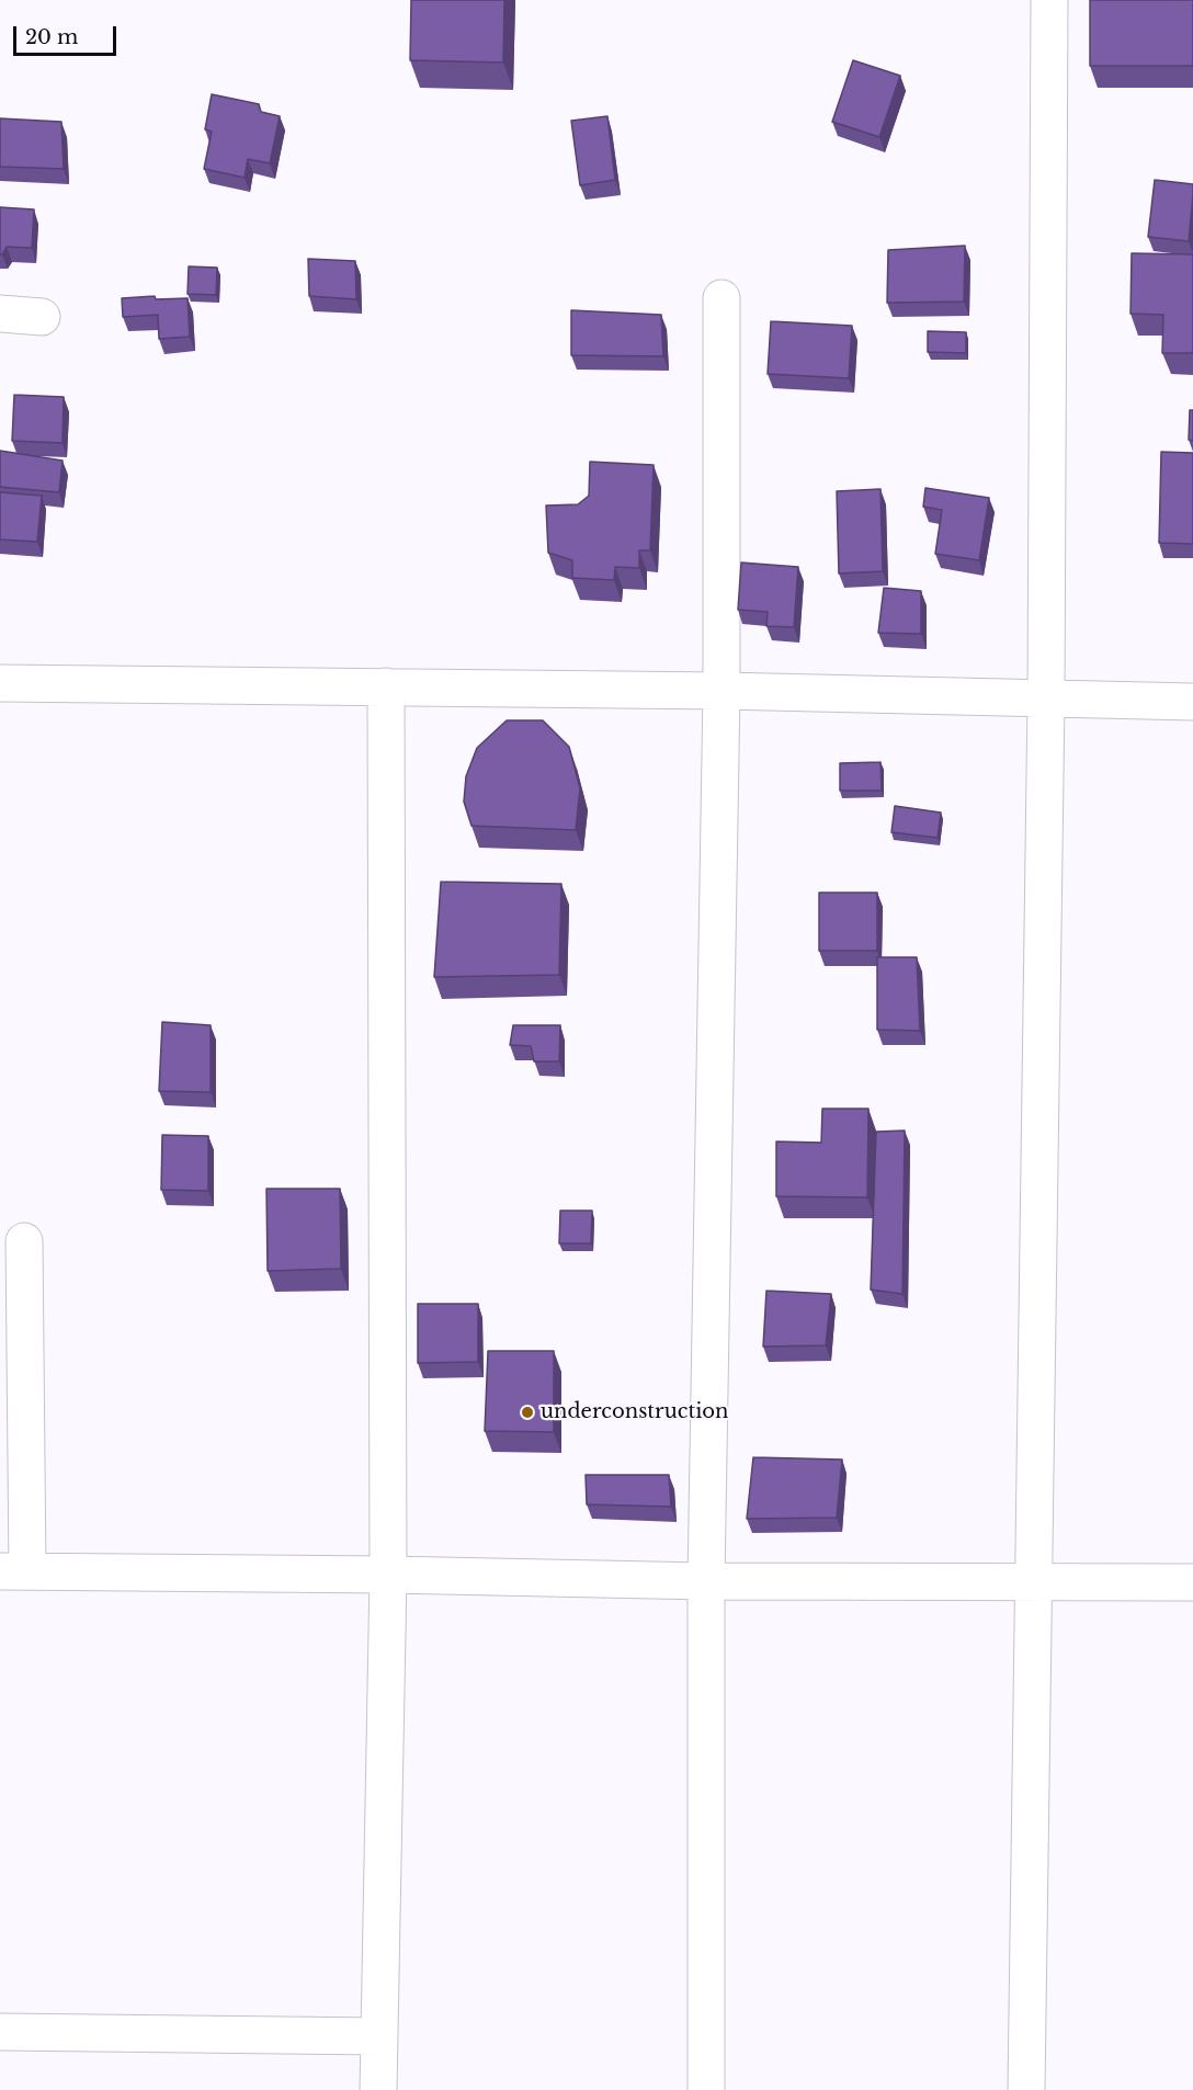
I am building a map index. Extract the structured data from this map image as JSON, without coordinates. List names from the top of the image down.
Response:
{
  "places": ["underconstruction"],
  "scale_bar": "20 m"
}
